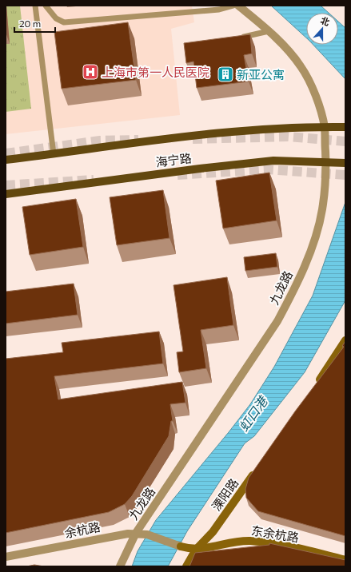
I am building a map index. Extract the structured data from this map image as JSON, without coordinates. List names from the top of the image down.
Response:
{
  "streets": {
    "main road": ["海宁路"],
    "street": [
      "九龙路",
      "溧阳路",
      "余杭路",
      "东余杭路"
    ]
  },
  "crossings": [
    ["海宁路", "九龙路"],
    ["九龙路", "余杭路"],
    ["溧阳路", "东余杭路"],
    ["余杭路", "东余杭路"]
  ],
  "water": ["虹口港"],
  "places": {
    "hospital": ["上海市第一人民医院"],
    "building": ["新亚公寓"]
  },
  "scale_bar": "20 m",
  "north": "top"
}
